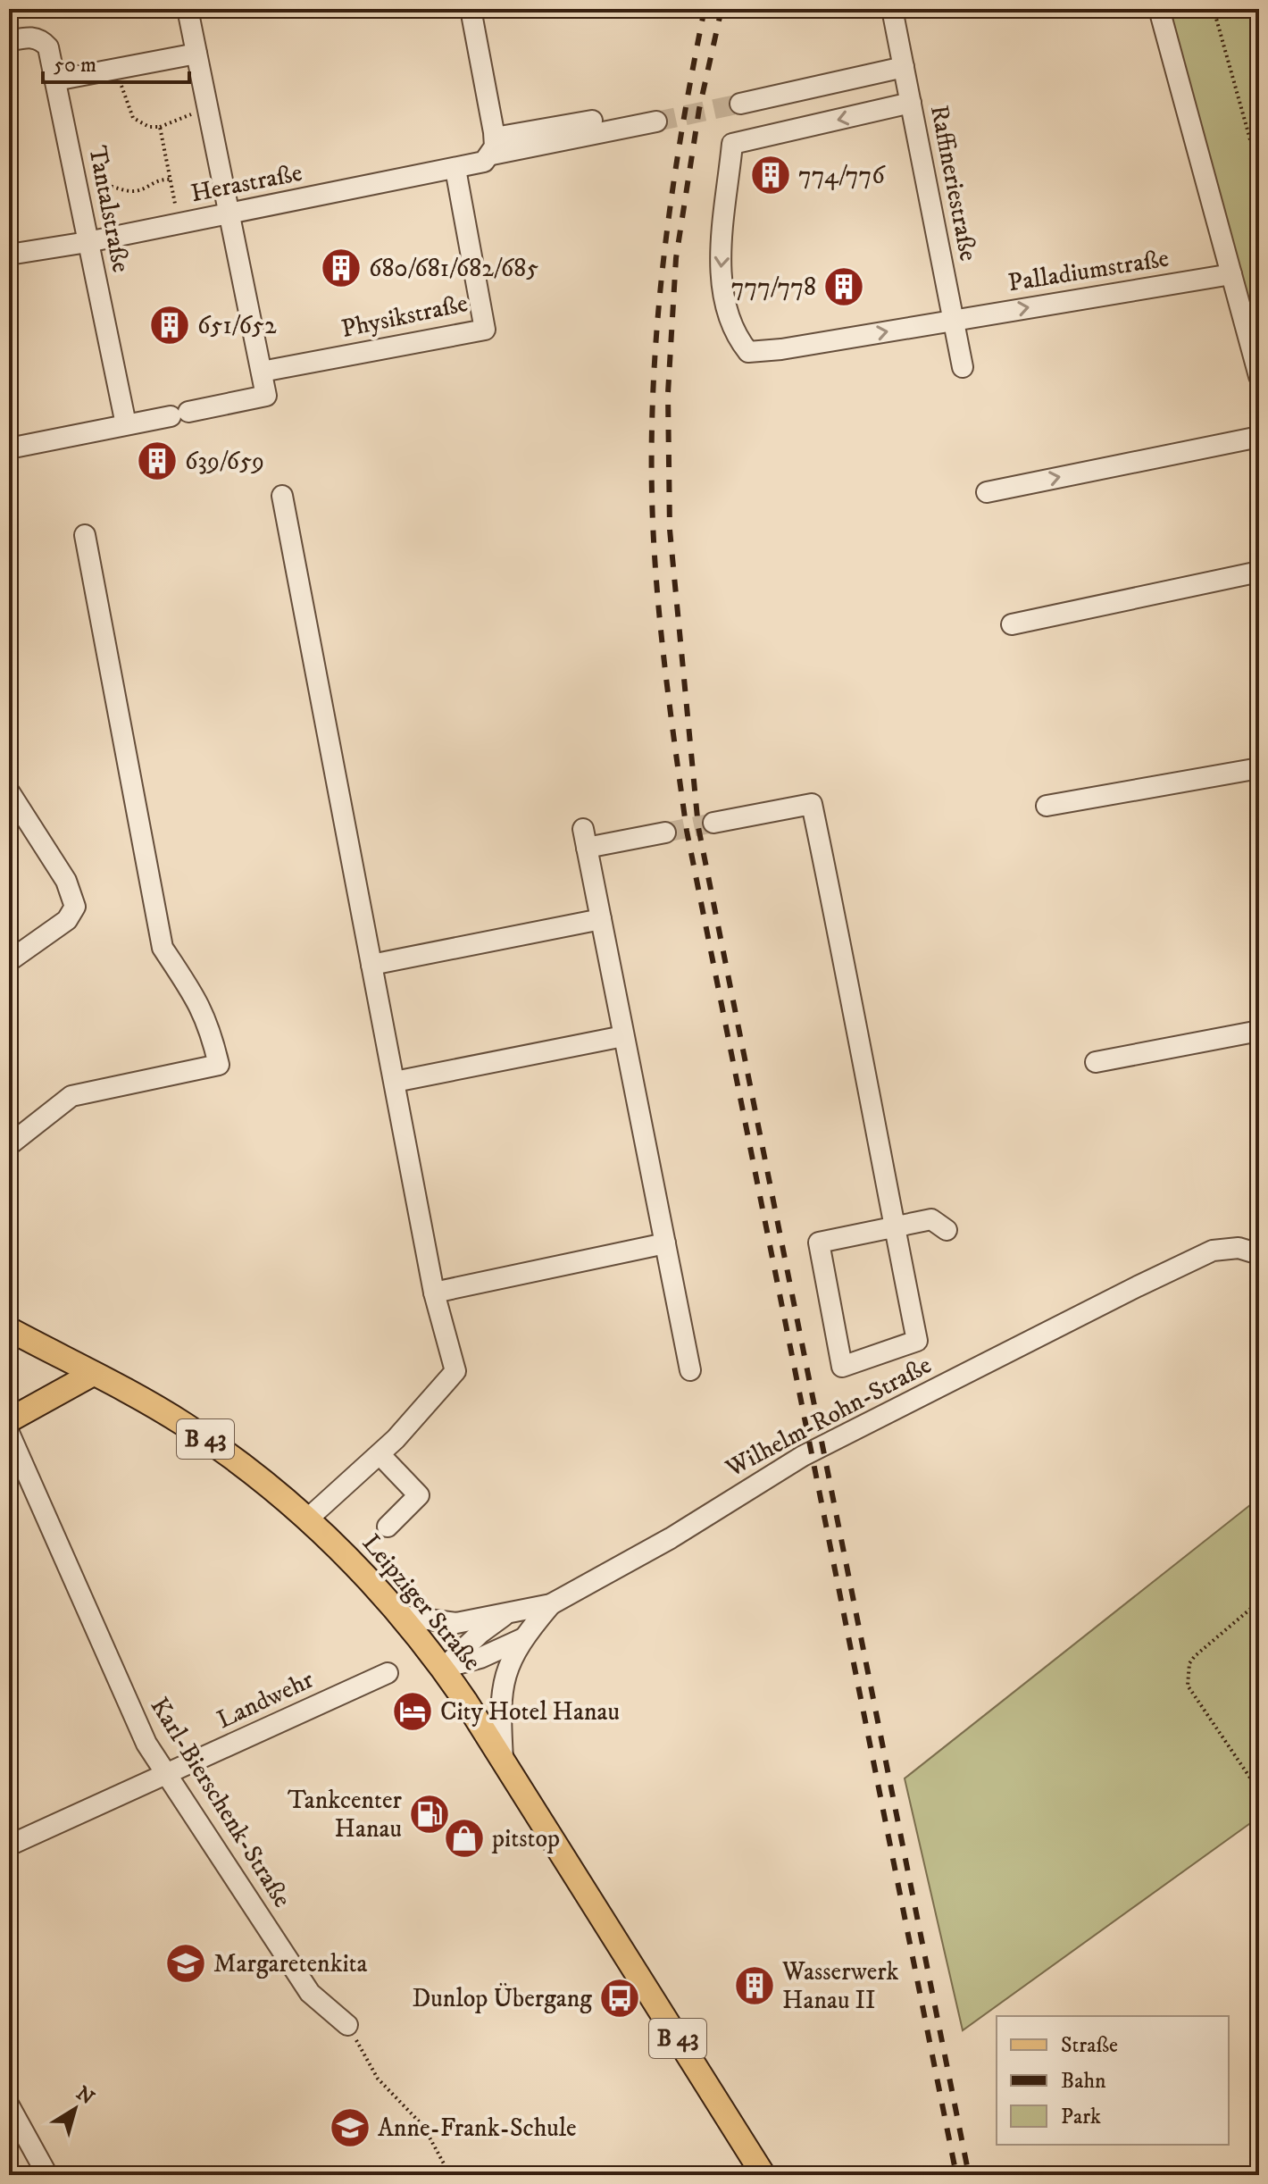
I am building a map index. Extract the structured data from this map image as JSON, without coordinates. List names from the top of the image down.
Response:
{
  "streets": {
    "main road": ["B 43", "Leipziger Straße"],
    "street": [
      "Herastraße",
      "Raffineriestraße",
      "Tantalstraße",
      "Palladiumstraße",
      "Physikstraße",
      "Wilhelm-Rohn-Straße",
      "Landwehr",
      "Karl-Bierschenk-Straße"
    ]
  },
  "crossings": [
    ["Herastraße", "Tantalstraße"],
    ["Herastraße", "Physikstraße"],
    ["Raffineriestraße", "Palladiumstraße"],
    ["Wilhelm-Rohn-Straße", "Leipziger Straße"],
    ["Landwehr", "Karl-Bierschenk-Straße"]
  ],
  "places": {
    "building": [
      "774/776",
      "680/681/682/685",
      "777/778",
      "651/652",
      "639/659",
      "Wasserwerk Hanau II"
    ],
    "hotel": ["City Hotel Hanau"],
    "fuel station": ["Tankcenter Hanau"],
    "shop": ["pitstop"],
    "school or university": ["Margaretenkita", "Anne-Frank-Schule"],
    "bus stop": ["Dunlop Übergang"]
  },
  "legend": ["Straße", "Bahn", "Park"],
  "scale_bar": "50 m",
  "north": "top right"
}
